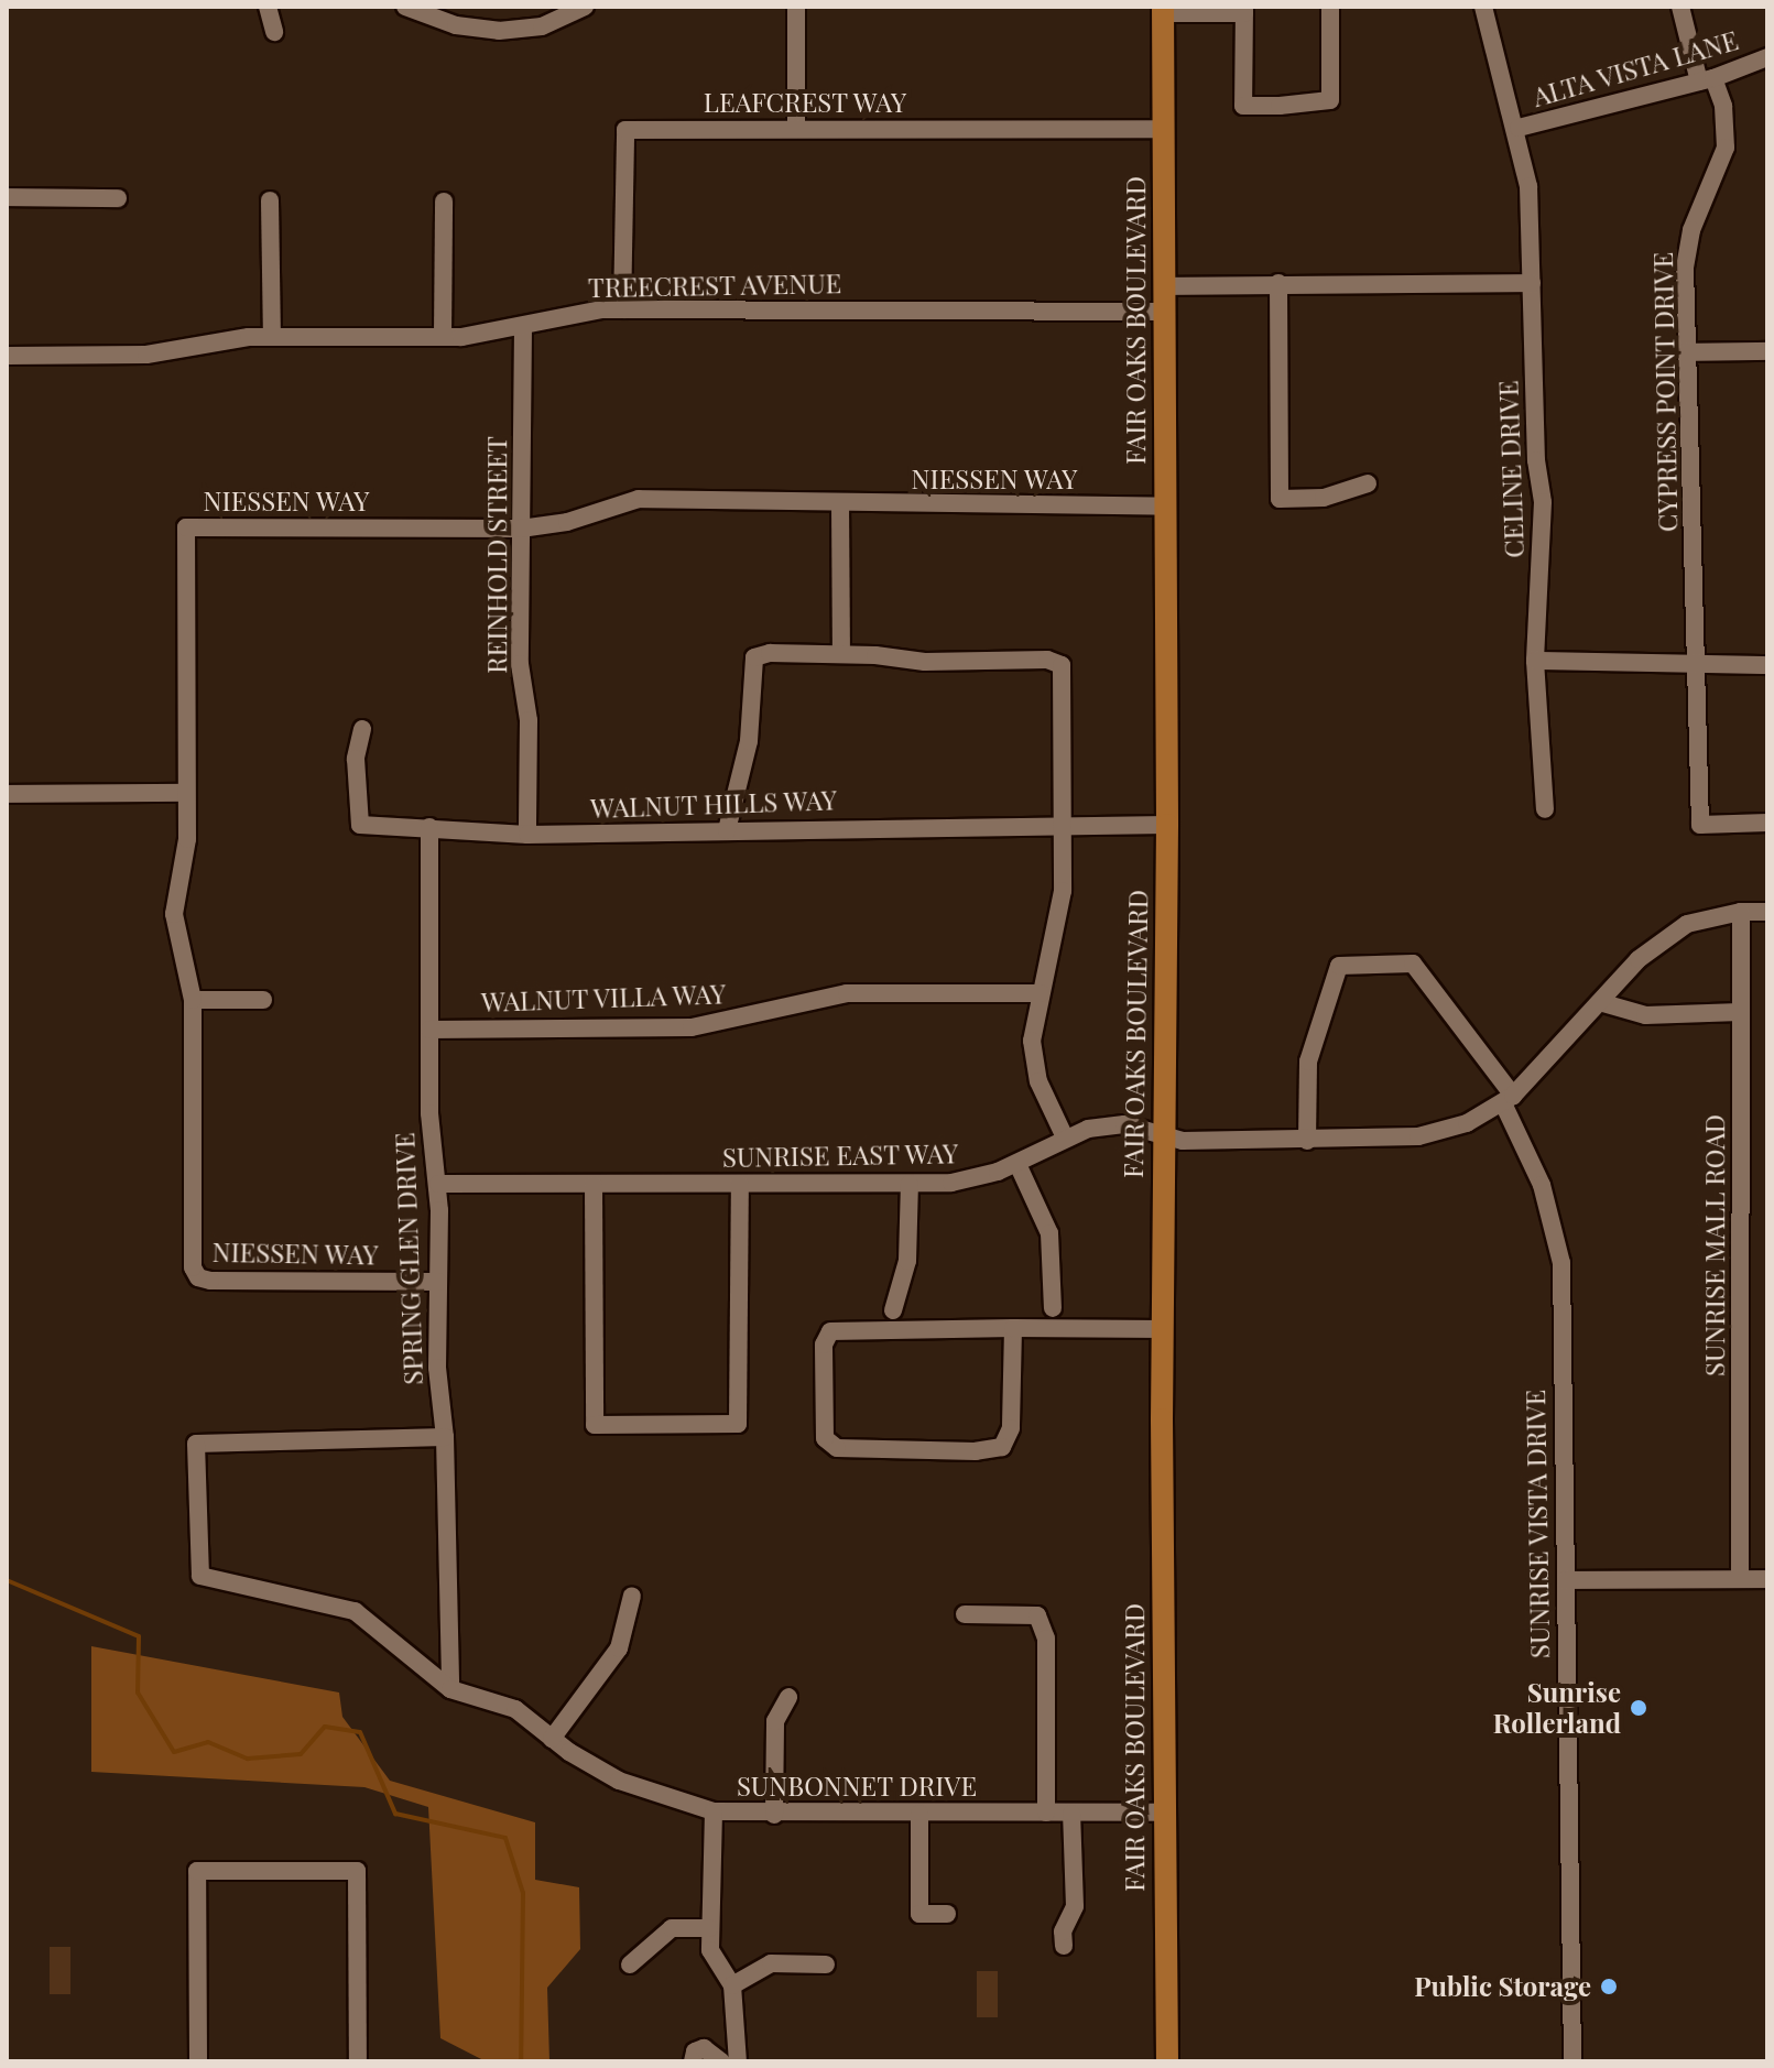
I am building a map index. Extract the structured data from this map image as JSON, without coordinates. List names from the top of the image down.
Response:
{
  "streets": {
    "main road": ["FAIR OAKS BOULEVARD"],
    "street": [
      "ALTA VISTA LANE",
      "LEAFCREST WAY",
      "TREECREST AVENUE",
      "CYPRESS POINT DRIVE",
      "CELINE DRIVE",
      "NIESSEN WAY",
      "REINHOLD STREET",
      "WALNUT HILLS WAY",
      "WALNUT VILLA WAY",
      "SUNRISE EAST WAY",
      "SUNRISE MALL ROAD",
      "SPRING GLEN DRIVE",
      "SUNRISE VISTA DRIVE",
      "SUNBONNET DRIVE"
    ]
  },
  "crossings": [
    ["ALTA VISTA LANE", "CYPRESS POINT DRIVE"],
    ["ALTA VISTA LANE", "CELINE DRIVE"],
    ["LEAFCREST WAY", "TREECREST AVENUE"],
    ["LEAFCREST WAY", "FAIR OAKS BOULEVARD"],
    ["TREECREST AVENUE", "FAIR OAKS BOULEVARD"],
    ["TREECREST AVENUE", "REINHOLD STREET"],
    ["FAIR OAKS BOULEVARD", "NIESSEN WAY"],
    ["FAIR OAKS BOULEVARD", "WALNUT HILLS WAY"],
    ["FAIR OAKS BOULEVARD", "SUNRISE EAST WAY"],
    ["FAIR OAKS BOULEVARD", "SUNBONNET DRIVE"],
    ["NIESSEN WAY", "REINHOLD STREET"],
    ["NIESSEN WAY", "SPRING GLEN DRIVE"],
    ["REINHOLD STREET", "WALNUT HILLS WAY"],
    ["WALNUT HILLS WAY", "SPRING GLEN DRIVE"],
    ["WALNUT VILLA WAY", "SPRING GLEN DRIVE"],
    ["SUNRISE EAST WAY", "SUNRISE MALL ROAD"],
    ["SUNRISE EAST WAY", "SPRING GLEN DRIVE"],
    ["SUNRISE EAST WAY", "SUNRISE VISTA DRIVE"],
    ["SPRING GLEN DRIVE", "SUNBONNET DRIVE"]
  ],
  "places": ["Sunrise Rollerland", "Public Storage"]
}
